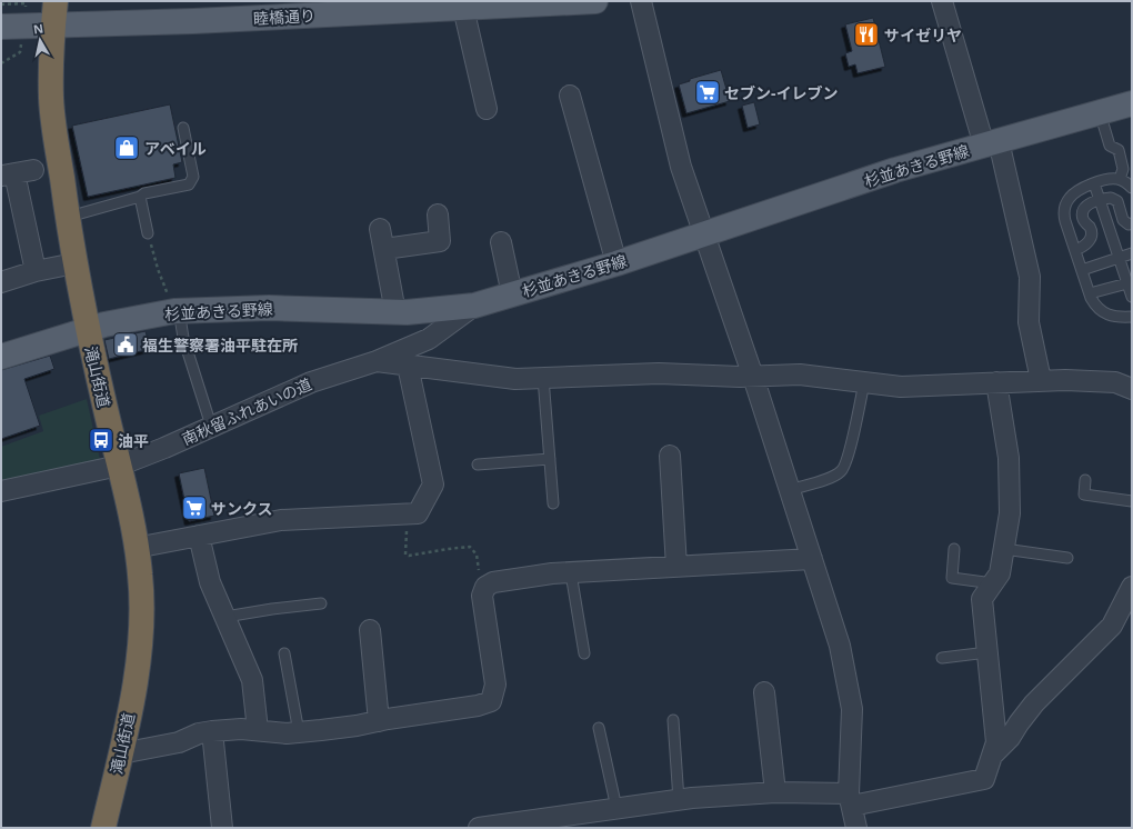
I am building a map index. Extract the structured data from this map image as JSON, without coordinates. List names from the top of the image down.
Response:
{
  "streets": {
    "highway": ["滝山街道"],
    "main road": ["睦橋通り", "杉並あきる野線"],
    "street": ["南秋留ふれあいの道"]
  },
  "crossings": [
    ["睦橋通り", "滝山街道"],
    ["杉並あきる野線", "滝山街道"],
    ["杉並あきる野線", "南秋留ふれあいの道"],
    ["滝山街道", "南秋留ふれあいの道"]
  ],
  "places": {
    "restaurant": ["サイゼリヤ"],
    "supermarket": ["セブン-イレブン", "サンクス"],
    "shop": ["アベイル"],
    "public building": ["福生警察署油平駐在所"],
    "bus stop": ["油平"]
  },
  "north": "top"
}
